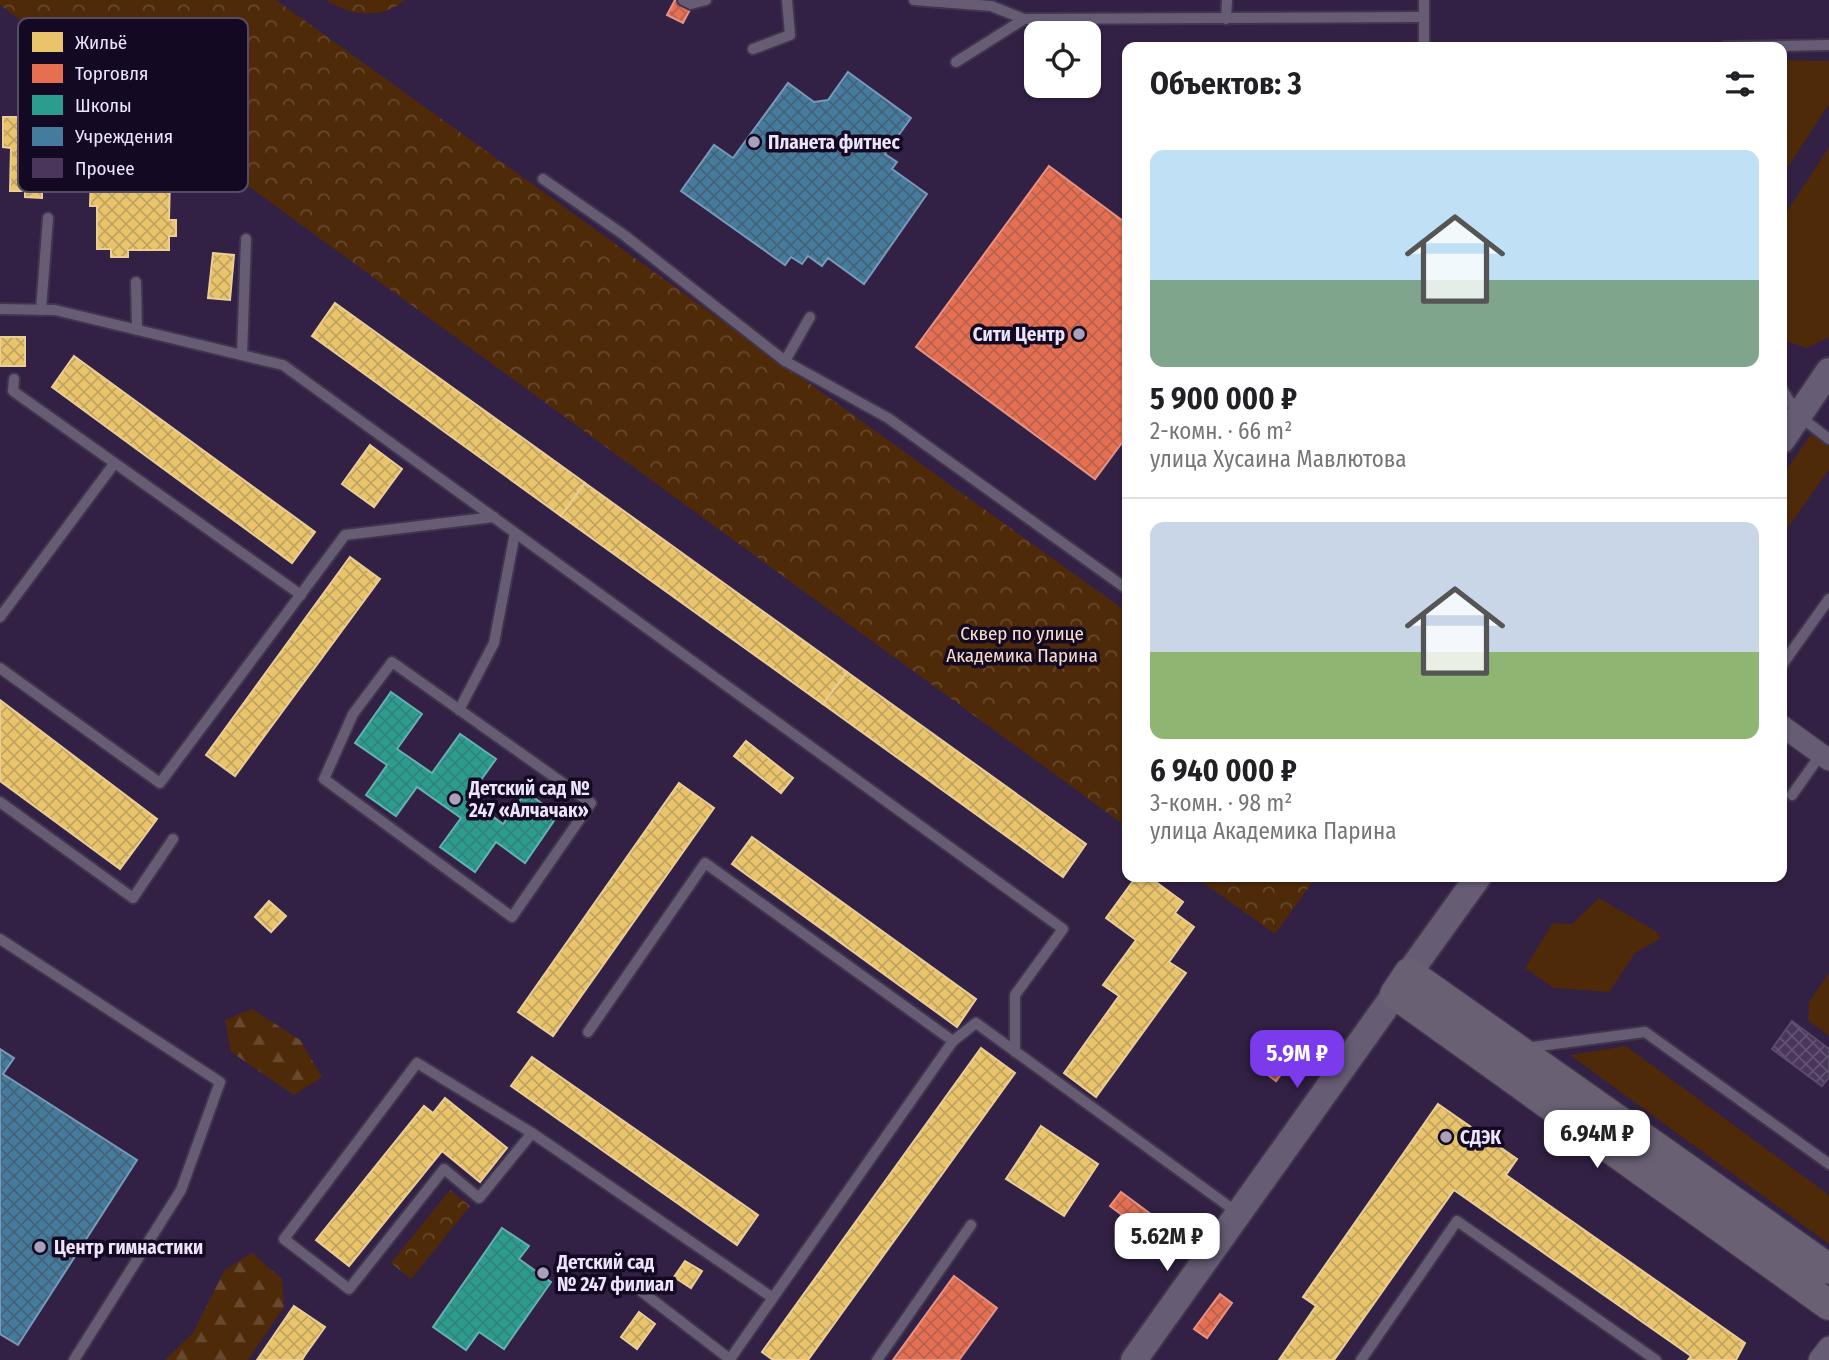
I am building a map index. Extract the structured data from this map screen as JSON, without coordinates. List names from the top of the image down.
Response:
{
  "parks": ["Сквер по улице Академика Парина"],
  "places": [
    "Планета фитнес",
    "Сити Центр",
    "Детский сад № 247 «Алчачак»",
    "СДЭК",
    "Центр гимнастики",
    "Детский сад № 247 филиал"
  ],
  "legend": [
    "Жильё",
    "Торговля",
    "Школы",
    "Учреждения",
    "Прочее"
  ],
  "page": {
    "heading": "Объектов: 3",
    "list": [
      {
        "name": "5 900 000 ₽",
        "note": "2-комн. · 66 m² · улица Хусаина Мавлютова"
      },
      {
        "name": "6 940 000 ₽",
        "note": "3-комн. · 98 m² · улица Академика Парина"
      }
    ],
    "price": ["5.9M ₽", "6.94M ₽", "5.62M ₽"]
  }
}
